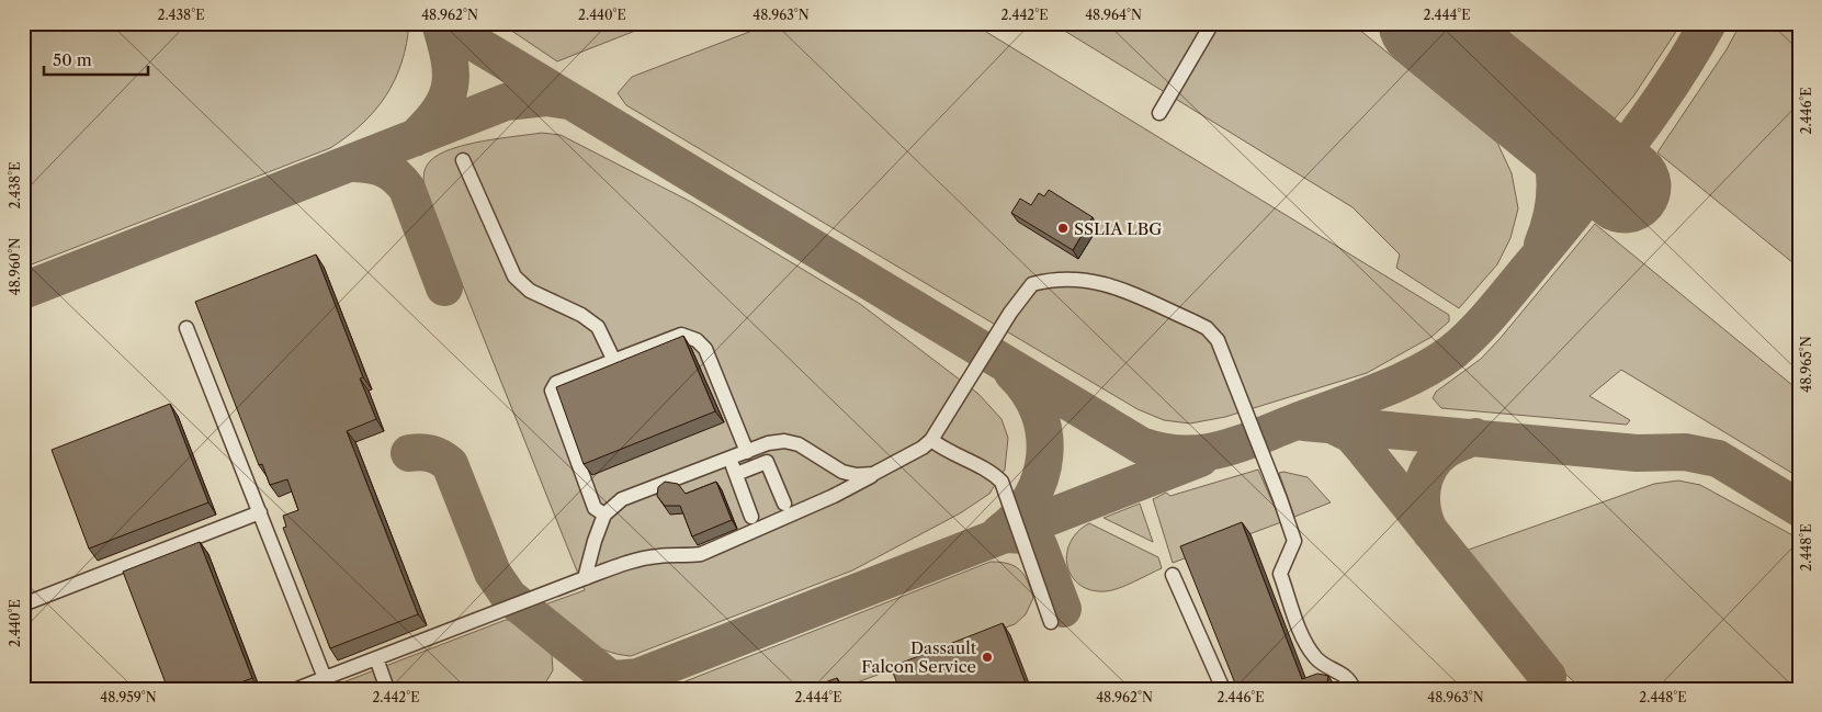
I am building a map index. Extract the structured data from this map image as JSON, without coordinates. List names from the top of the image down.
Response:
{
  "places": ["SSLIA LBG", "Dassault Falcon Service"],
  "scale_bar": "50 m",
  "coordinates": [
    "2.438°E",
    "48.962°N",
    "2.440°E",
    "48.963°N",
    "2.442°E",
    "48.964°N",
    "2.444°E",
    "2.446°E",
    "48.960°N",
    "48.965°N",
    "2.448°E",
    "48.959°N"
  ]
}
